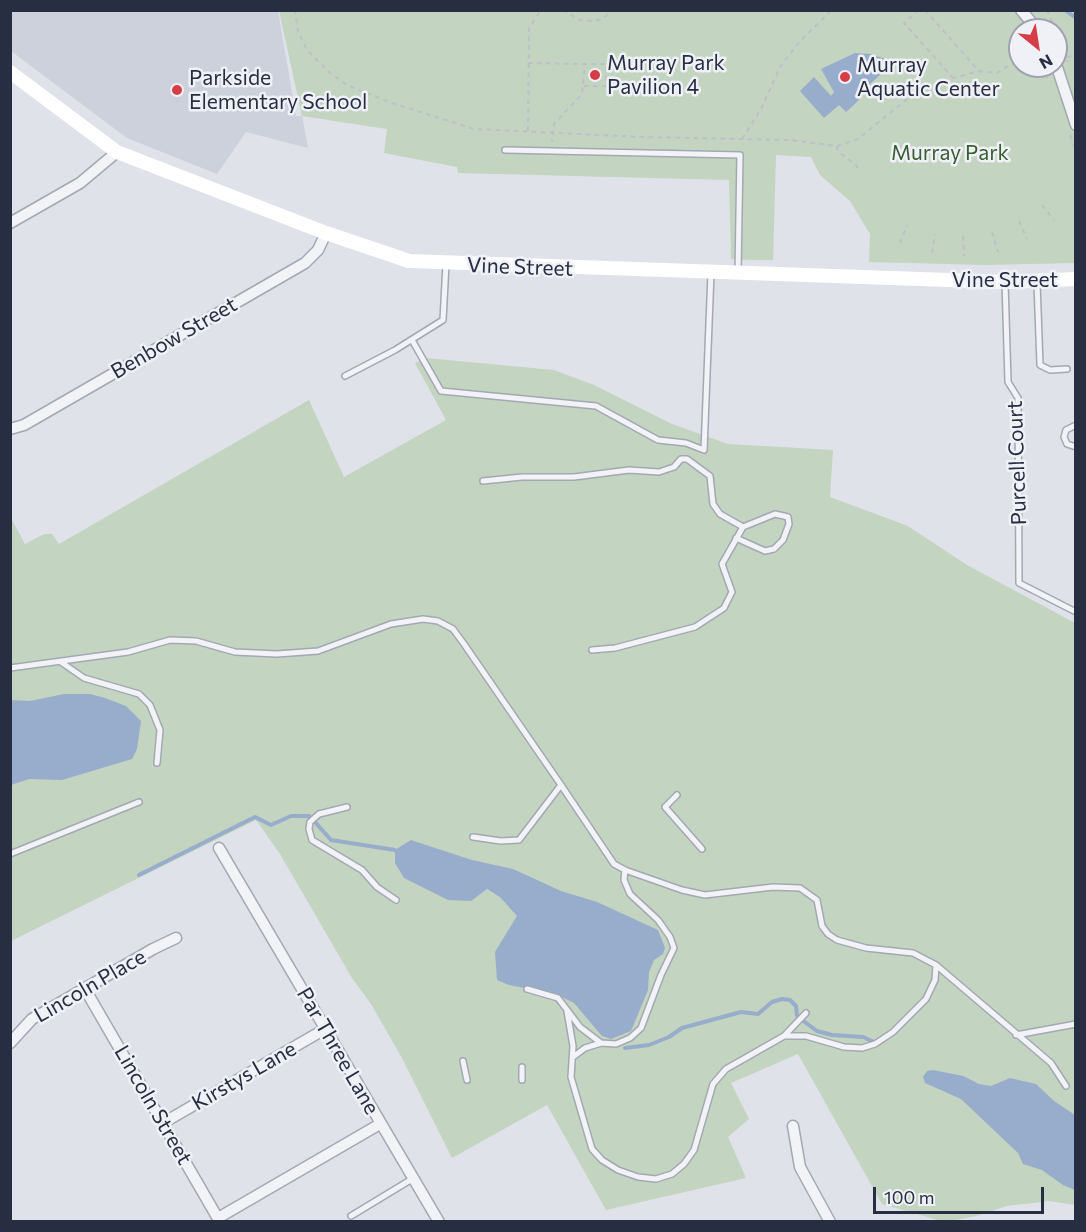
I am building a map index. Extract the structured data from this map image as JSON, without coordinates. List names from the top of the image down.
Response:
{
  "streets": {
    "street": [
      "Vine Street",
      "Benbow Street",
      "Lincoln Place",
      "Par Three Lane",
      "Kirstys Lane",
      "Lincoln Street"
    ],
    "lane": ["Purcell Court"]
  },
  "crossings": [
    ["Vine Street", "Benbow Street"],
    ["Vine Street", "Purcell Court"],
    ["Lincoln Place", "Lincoln Street"],
    ["Par Three Lane", "Kirstys Lane"],
    ["Par Three Lane", "Lincoln Street"],
    ["Kirstys Lane", "Lincoln Street"]
  ],
  "parks": ["Murray Park"],
  "places": ["Murray Park Pavilion 4", "Murray Aquatic Center", "Parkside Elementary School"],
  "scale_bar": "100 m",
  "north": "bottom right"
}
